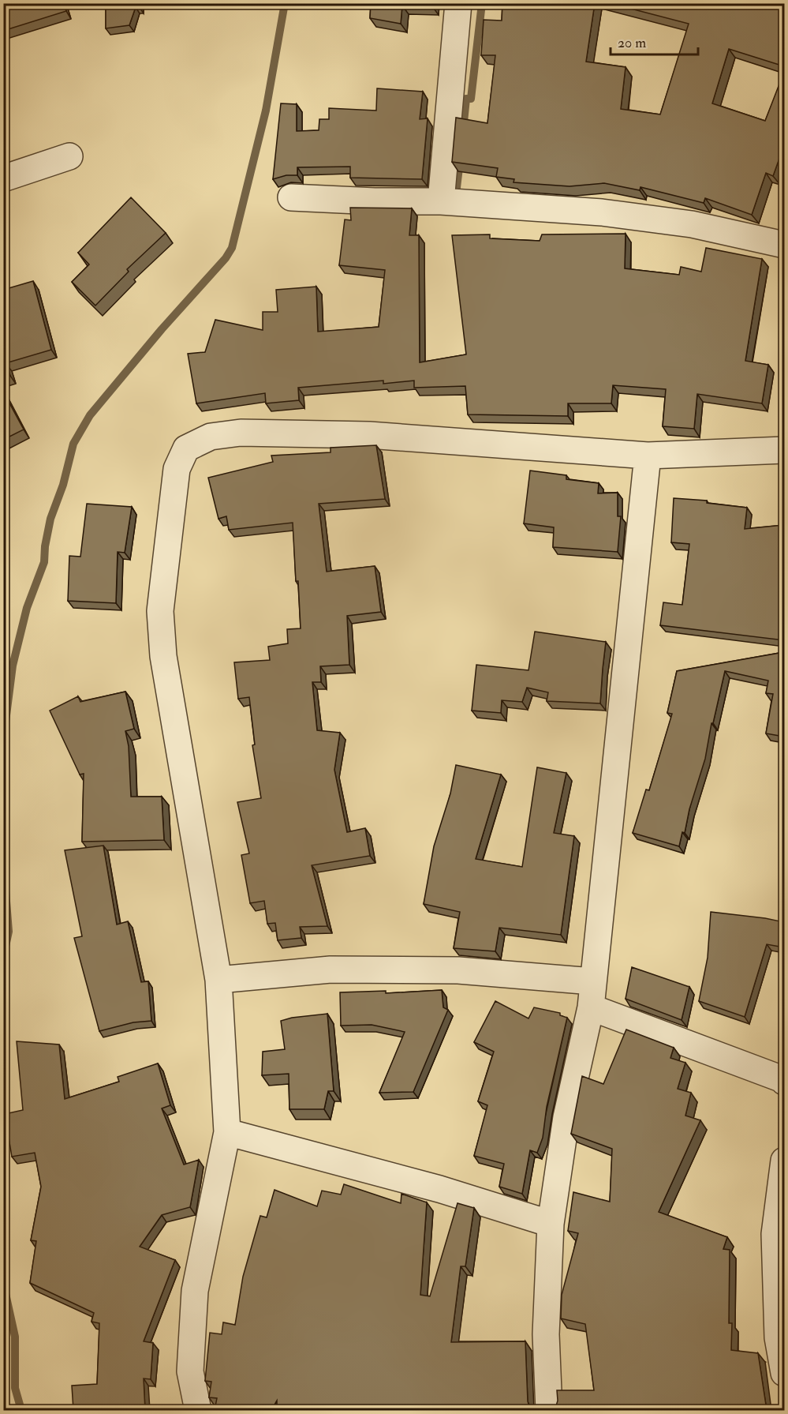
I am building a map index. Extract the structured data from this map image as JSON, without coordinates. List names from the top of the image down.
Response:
{
  "scale_bar": "20 m"
}
